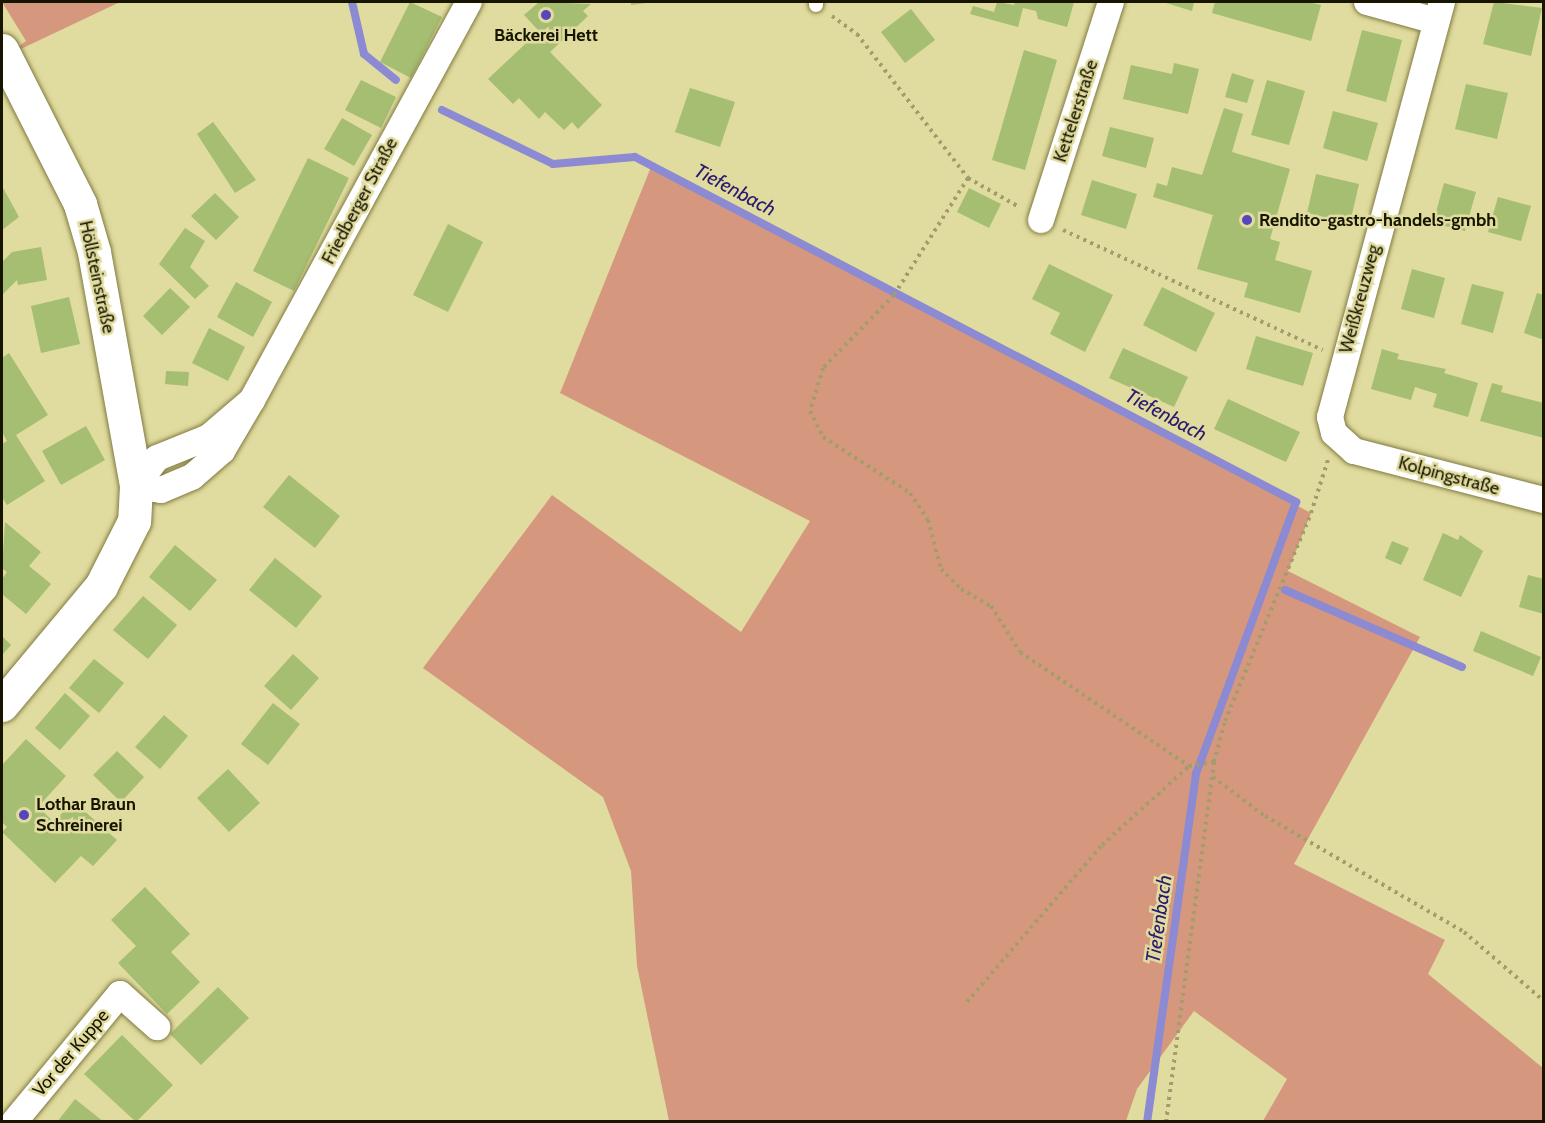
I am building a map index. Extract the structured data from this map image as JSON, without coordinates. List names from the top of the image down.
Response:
{
  "streets": {
    "street": [
      "Kettelerstraße",
      "Friedberger Straße",
      "Höllsteinstraße",
      "Weißkreuzweg",
      "Kolpingstraße",
      "Vor der Kuppe"
    ]
  },
  "crossings": [
    ["Friedberger Straße", "Höllsteinstraße"],
    ["Weißkreuzweg", "Kolpingstraße"]
  ],
  "water": ["Tiefenbach"],
  "places": ["Bäckerei Hett", "Rendito-gastro-handels-gmbh", "Lothar Braun Schreinerei"]
}
